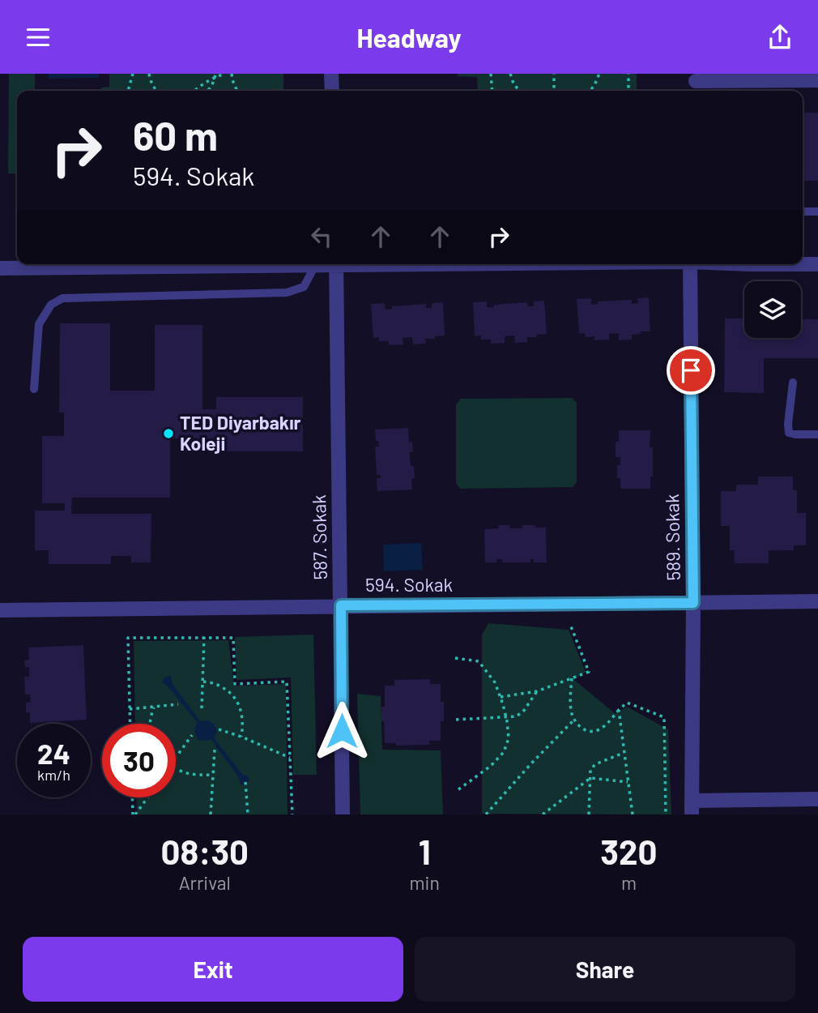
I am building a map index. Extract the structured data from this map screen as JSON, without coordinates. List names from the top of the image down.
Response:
{
  "streets": {
    "street": ["587. Sokak", "589. Sokak", "594. Sokak"]
  },
  "crossings": [
    ["587. Sokak", "594. Sokak"],
    ["589. Sokak", "594. Sokak"]
  ],
  "places": ["TED Diyarbakır Koleji"],
  "page": {
    "header": "Headway",
    "turn": ["60 m", "594. Sokak"],
    "speed": "24 km/h",
    "limit": "30",
    "eta": [
      "08:30",
      "Arrival",
      "1",
      "min",
      "320",
      "m"
    ],
    "buttons": ["Exit", "Share"]
  }
}
